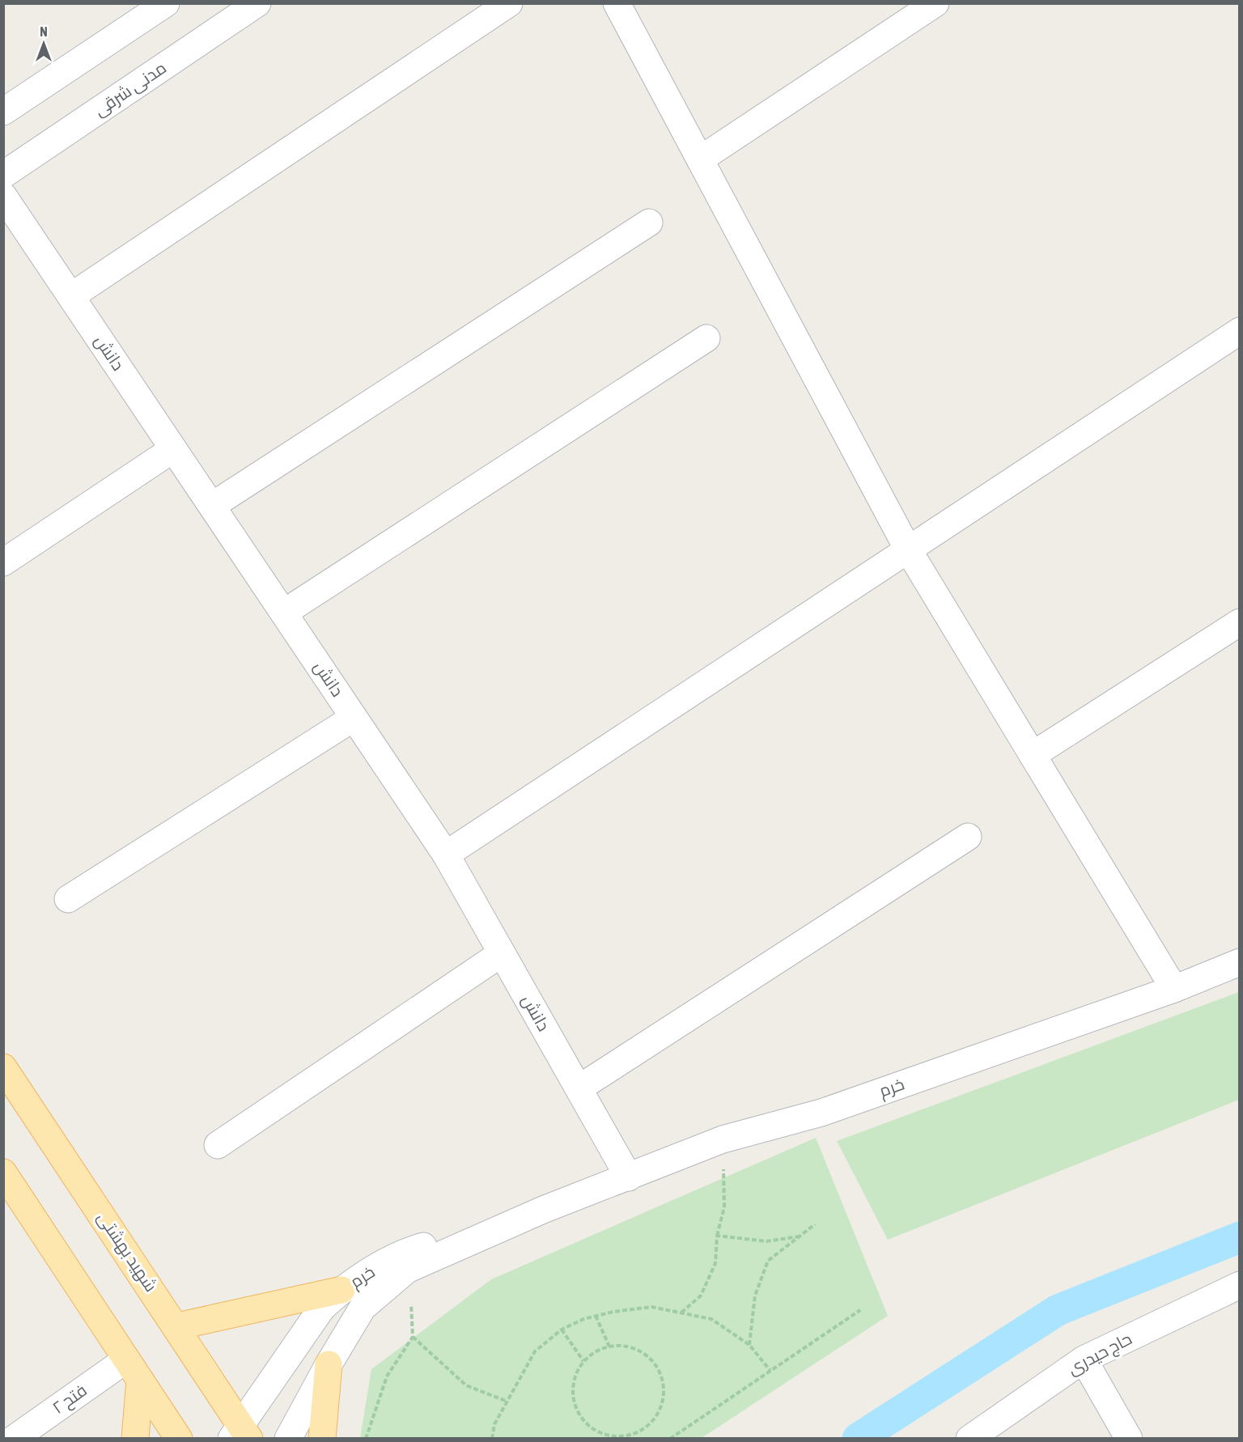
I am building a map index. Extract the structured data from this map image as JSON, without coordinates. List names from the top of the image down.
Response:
{
  "streets": {
    "main road": ["شهید بهشتی"],
    "street": [
      "مدنی شرقی",
      "دانش",
      "خرم",
      "حاج حیدری",
      "فتح ۲"
    ]
  },
  "crossings": [
    ["دانش", "خرم"],
    ["خرم", "شهید بهشتی"]
  ],
  "north": "top"
}
